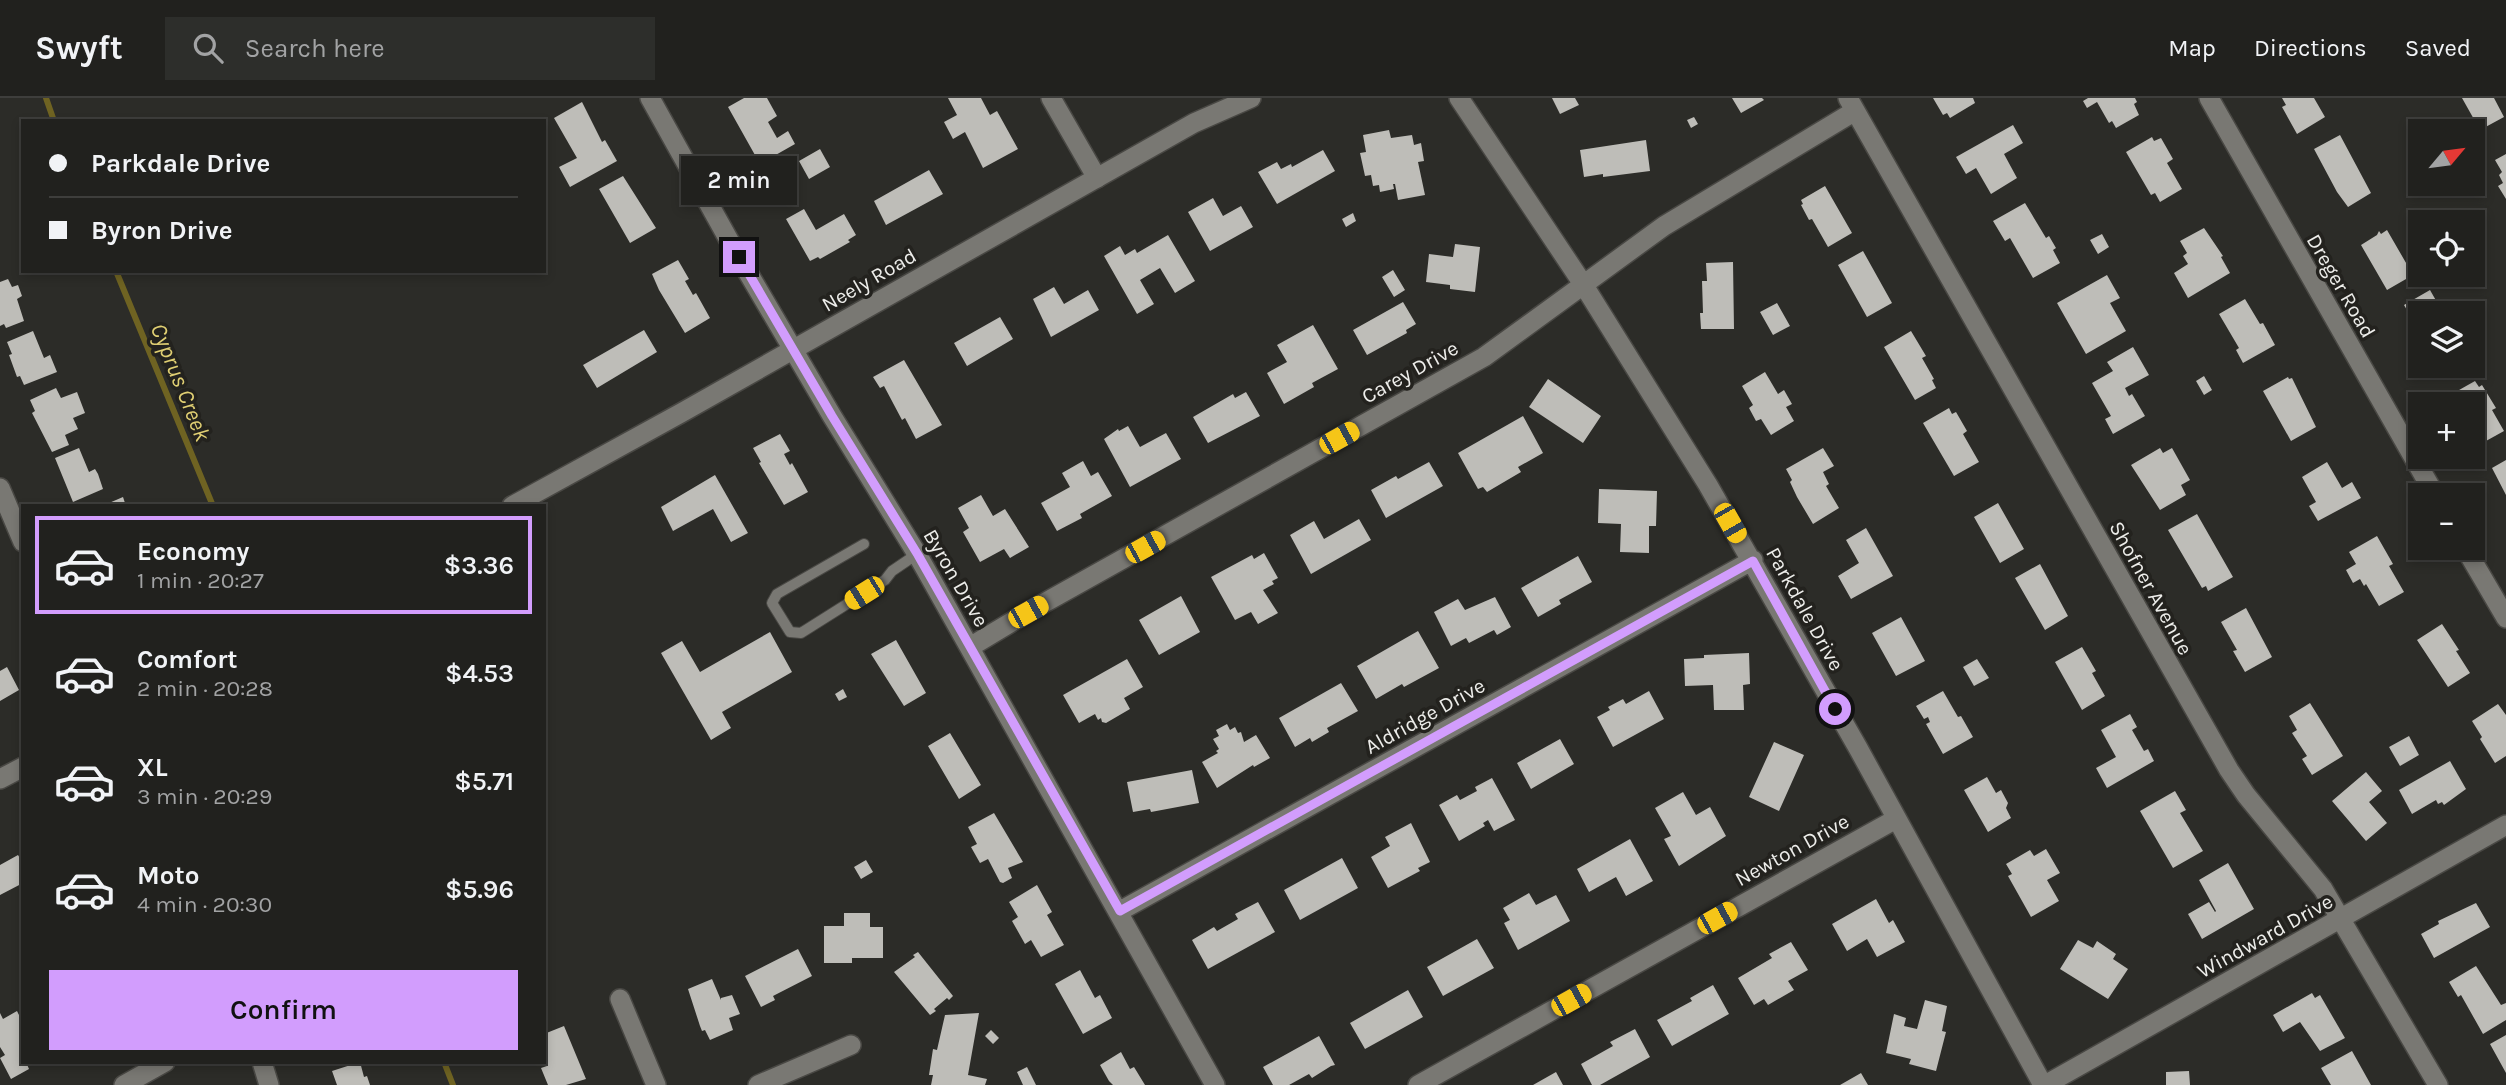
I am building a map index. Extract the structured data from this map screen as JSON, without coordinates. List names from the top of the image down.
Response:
{
  "streets": {
    "street": [
      "Neely Road",
      "Dreger Road",
      "Carey Drive",
      "Byron Drive",
      "Shofner Avenue",
      "Parkdale Drive",
      "Aldridge Drive",
      "Newton Drive",
      "Windward Drive"
    ]
  },
  "crossings": [
    ["Neely Road", "Byron Drive"],
    ["Carey Drive", "Byron Drive"],
    ["Carey Drive", "Shofner Avenue"],
    ["Carey Drive", "Parkdale Drive"],
    ["Byron Drive", "Aldridge Drive"],
    ["Shofner Avenue", "Windward Drive"],
    ["Parkdale Drive", "Aldridge Drive"],
    ["Parkdale Drive", "Newton Drive"],
    ["Parkdale Drive", "Windward Drive"]
  ],
  "water": ["Cyprus Creek"],
  "north": "top right",
  "page": {
    "header": "Swyft",
    "search": "Search here",
    "nav": ["Map", "Directions", "Saved"],
    "map_buttons": ["+", "−"],
    "banner": ["Parkdale Drive", "Byron Drive"],
    "bubble": "2 min",
    "list": [
      {
        "name": "Economy",
        "note": "1 min · 20:27",
        "value": "$3.36"
      },
      {
        "name": "Comfort",
        "note": "2 min · 20:28",
        "value": "$4.53"
      },
      {
        "name": "XL",
        "note": "3 min · 20:29",
        "value": "$5.71"
      },
      {
        "name": "Moto",
        "note": "4 min · 20:30",
        "value": "$5.96"
      }
    ],
    "buttons": "Confirm"
  }
}
